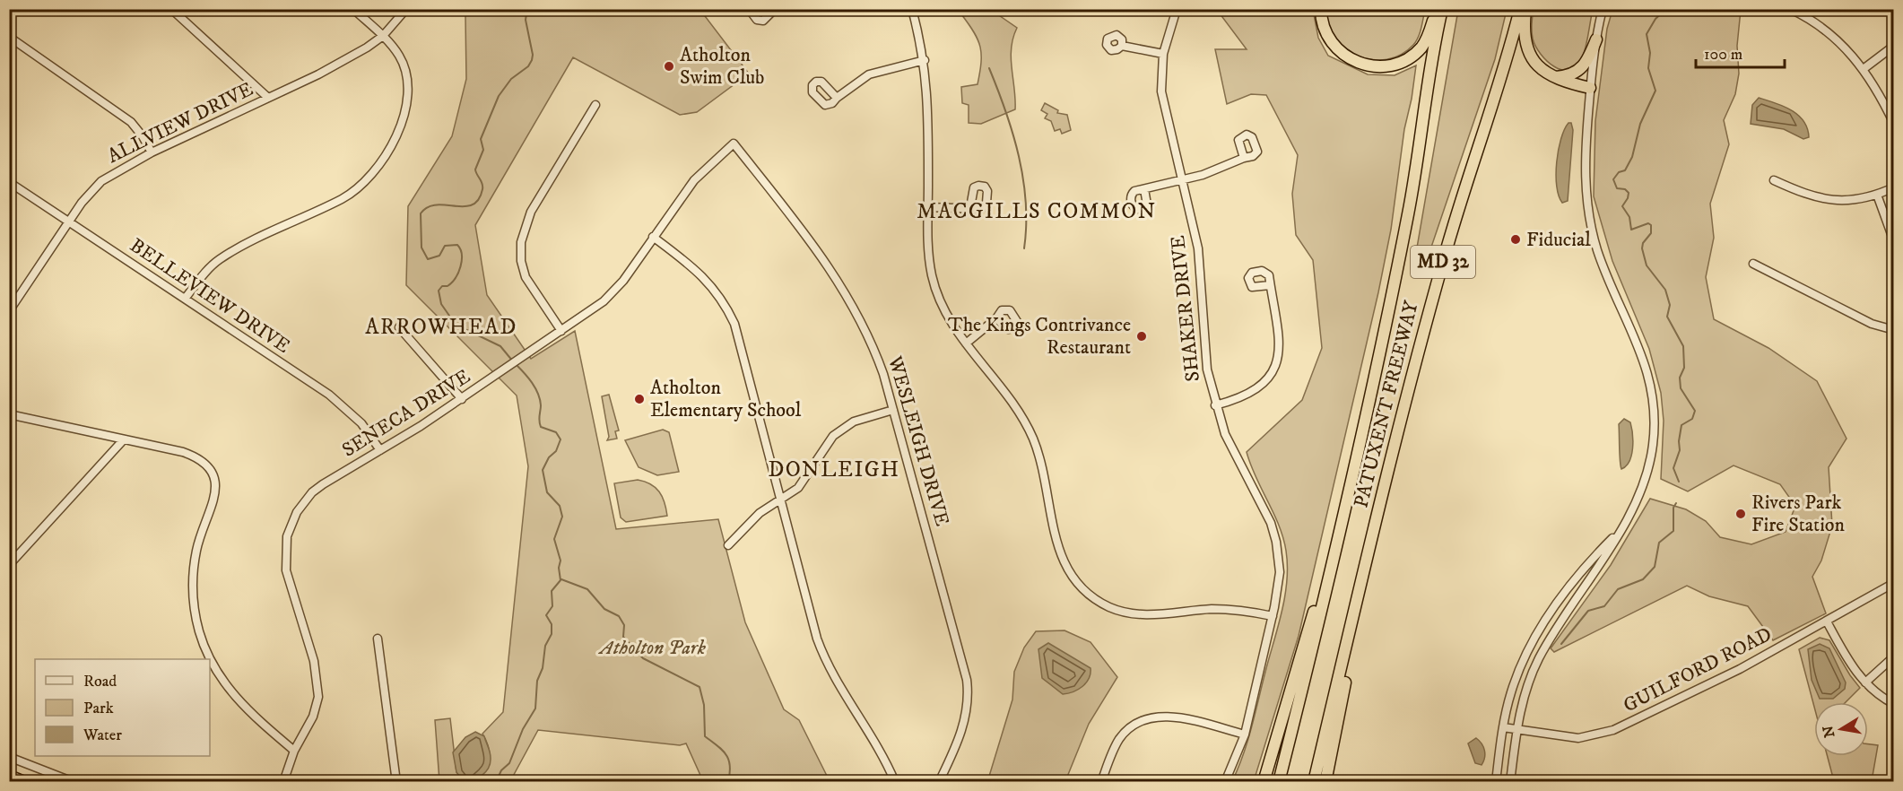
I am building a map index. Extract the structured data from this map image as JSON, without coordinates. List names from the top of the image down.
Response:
{
  "streets": {
    "highway": ["MD 32", "PATUXENT FREEWAY"],
    "street": [
      "ALLVIEW DRIVE",
      "BELLEVIEW DRIVE",
      "SHAKER DRIVE",
      "SENECA DRIVE",
      "WESLEIGH DRIVE",
      "GUILFORD ROAD"
    ]
  },
  "crossings": [
    ["ALLVIEW DRIVE", "BELLEVIEW DRIVE"],
    ["BELLEVIEW DRIVE", "SENECA DRIVE"],
    ["SENECA DRIVE", "WESLEIGH DRIVE"]
  ],
  "districts": ["MACGILLS COMMON", "ARROWHEAD", "DONLEIGH"],
  "parks": ["Atholton Park"],
  "places": [
    "Atholton Swim Club",
    "Fiducial",
    "The Kings Contrivance Restaurant",
    "Atholton Elementary School",
    "Rivers Park Fire Station"
  ],
  "legend": ["Road", "Park", "Water"],
  "scale_bar": "100 m",
  "north": "left"
}
